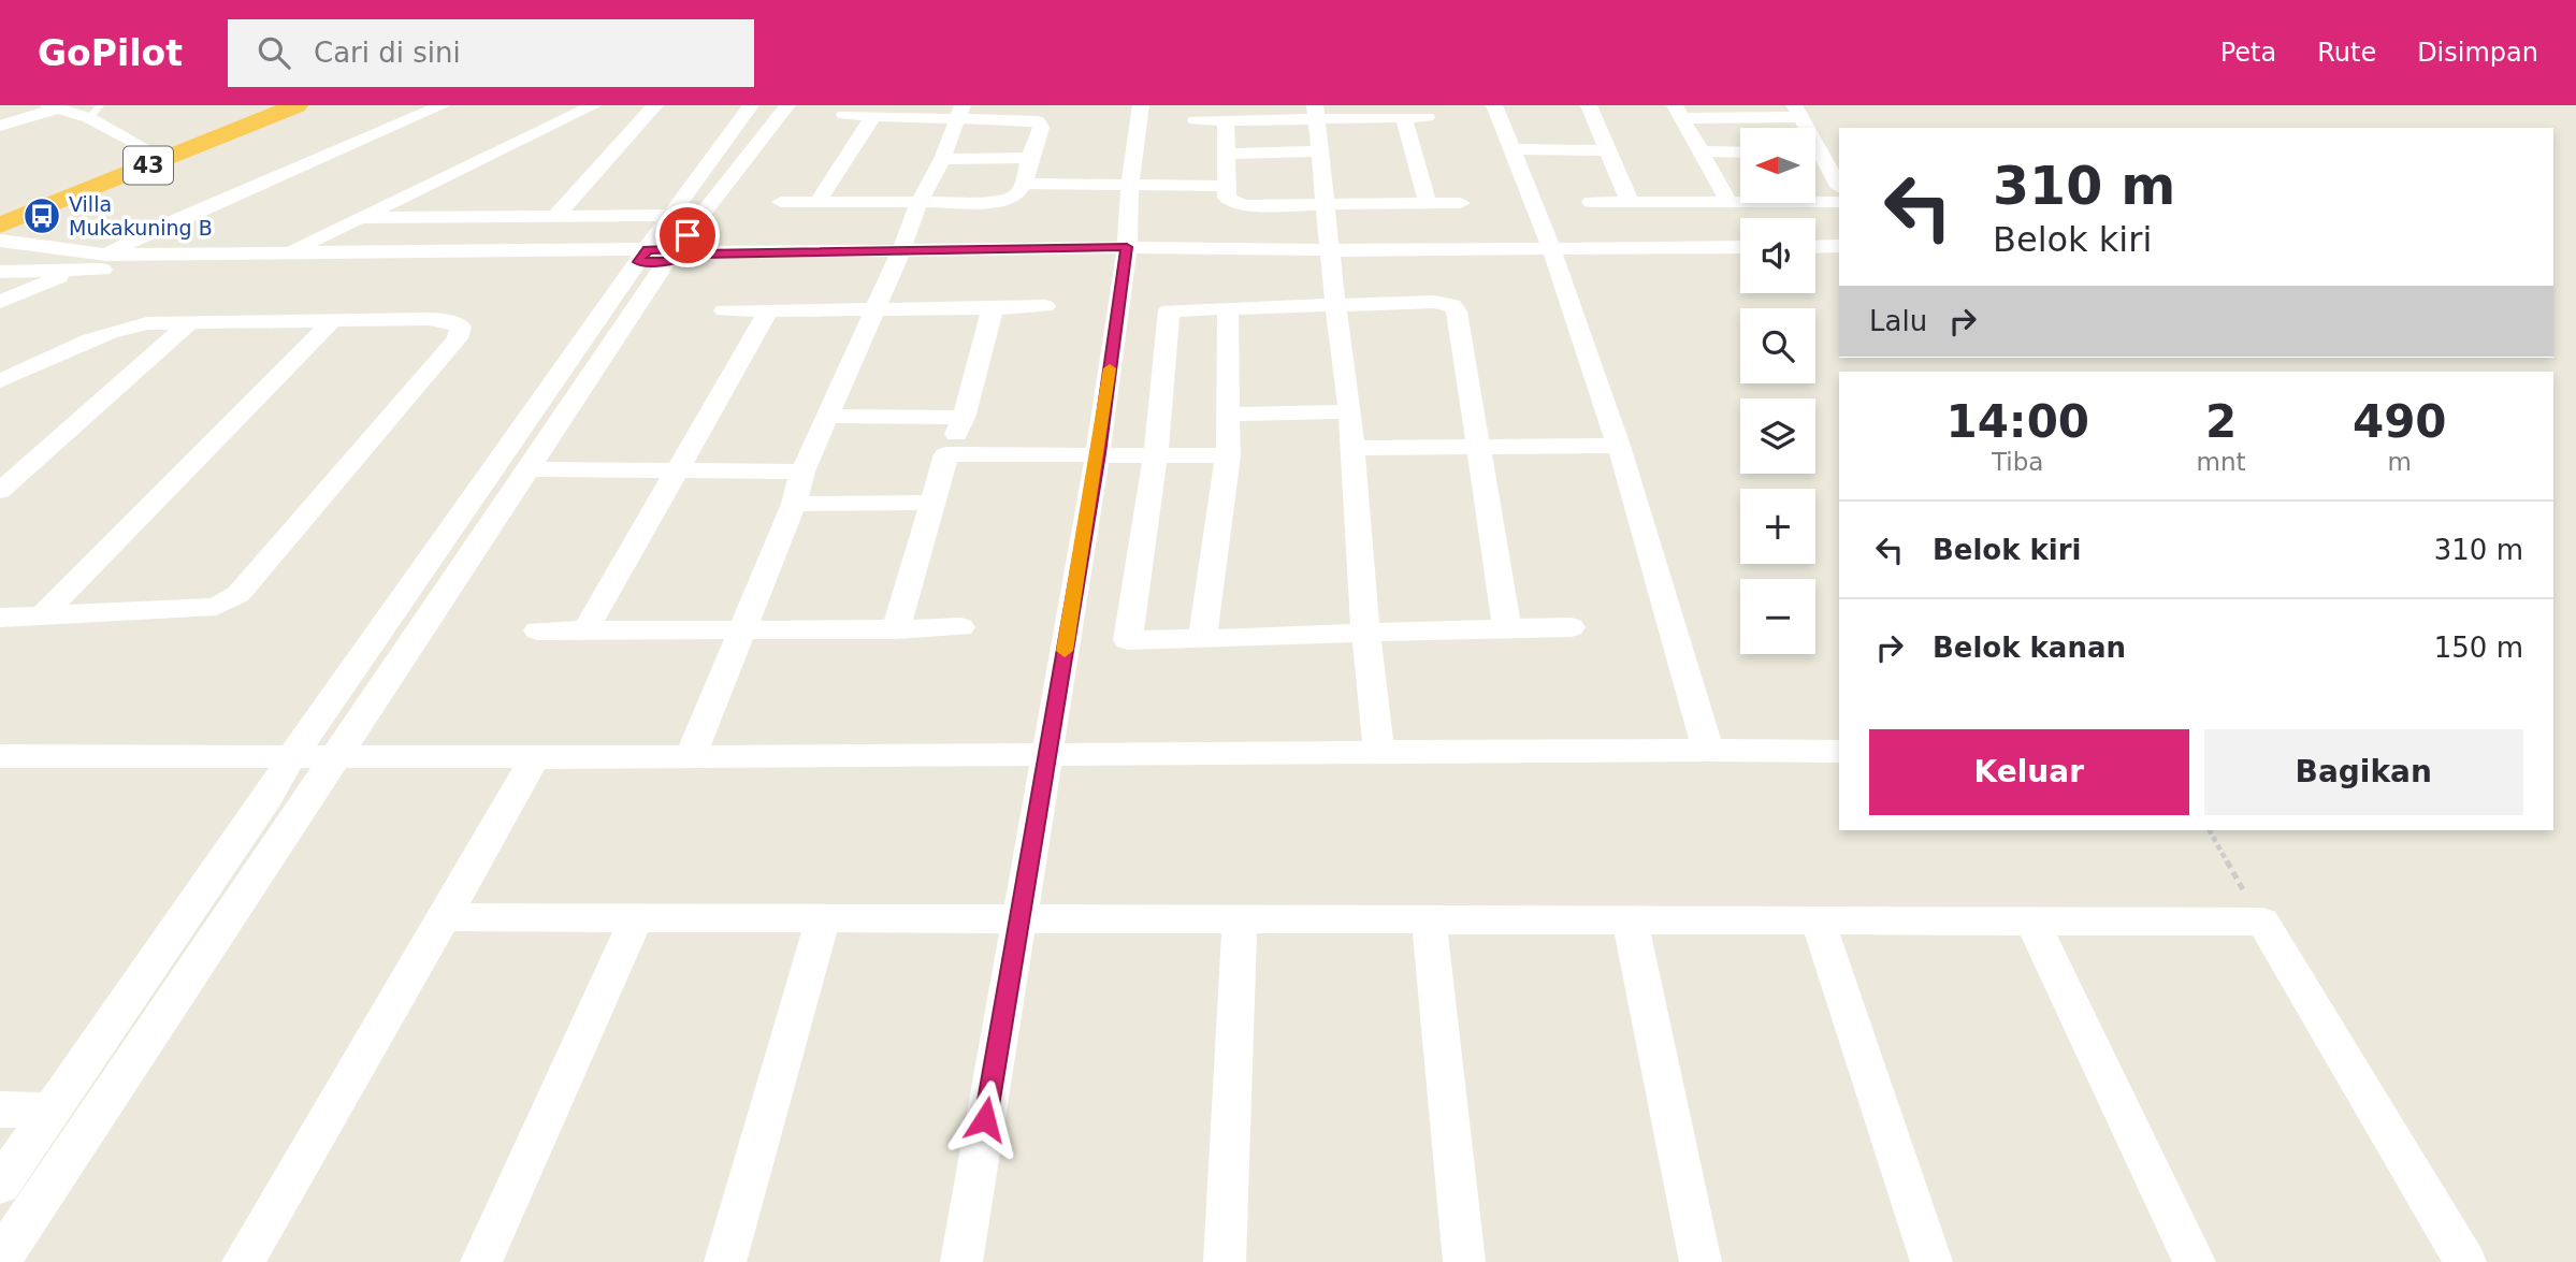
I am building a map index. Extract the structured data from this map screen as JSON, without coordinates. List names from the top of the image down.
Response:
{
  "streets": {
    "highway": ["43"]
  },
  "places": {
    "bus stop": ["Villa Mukakuning B"]
  },
  "north": "left",
  "page": {
    "header": "GoPilot",
    "search": "Cari di sini",
    "nav": ["Peta", "Rute", "Disimpan"],
    "map_buttons": ["+", "−"],
    "turn": ["310 m", "Belok kiri"],
    "then": "Lalu",
    "eta": [
      "14:00",
      "Tiba",
      "2",
      "mnt",
      "490",
      "m"
    ],
    "list": [
      {
        "name": "Belok kiri",
        "value": "310 m"
      },
      {
        "name": "Belok kanan",
        "value": "150 m"
      }
    ],
    "buttons": ["Keluar", "Bagikan"]
  }
}
